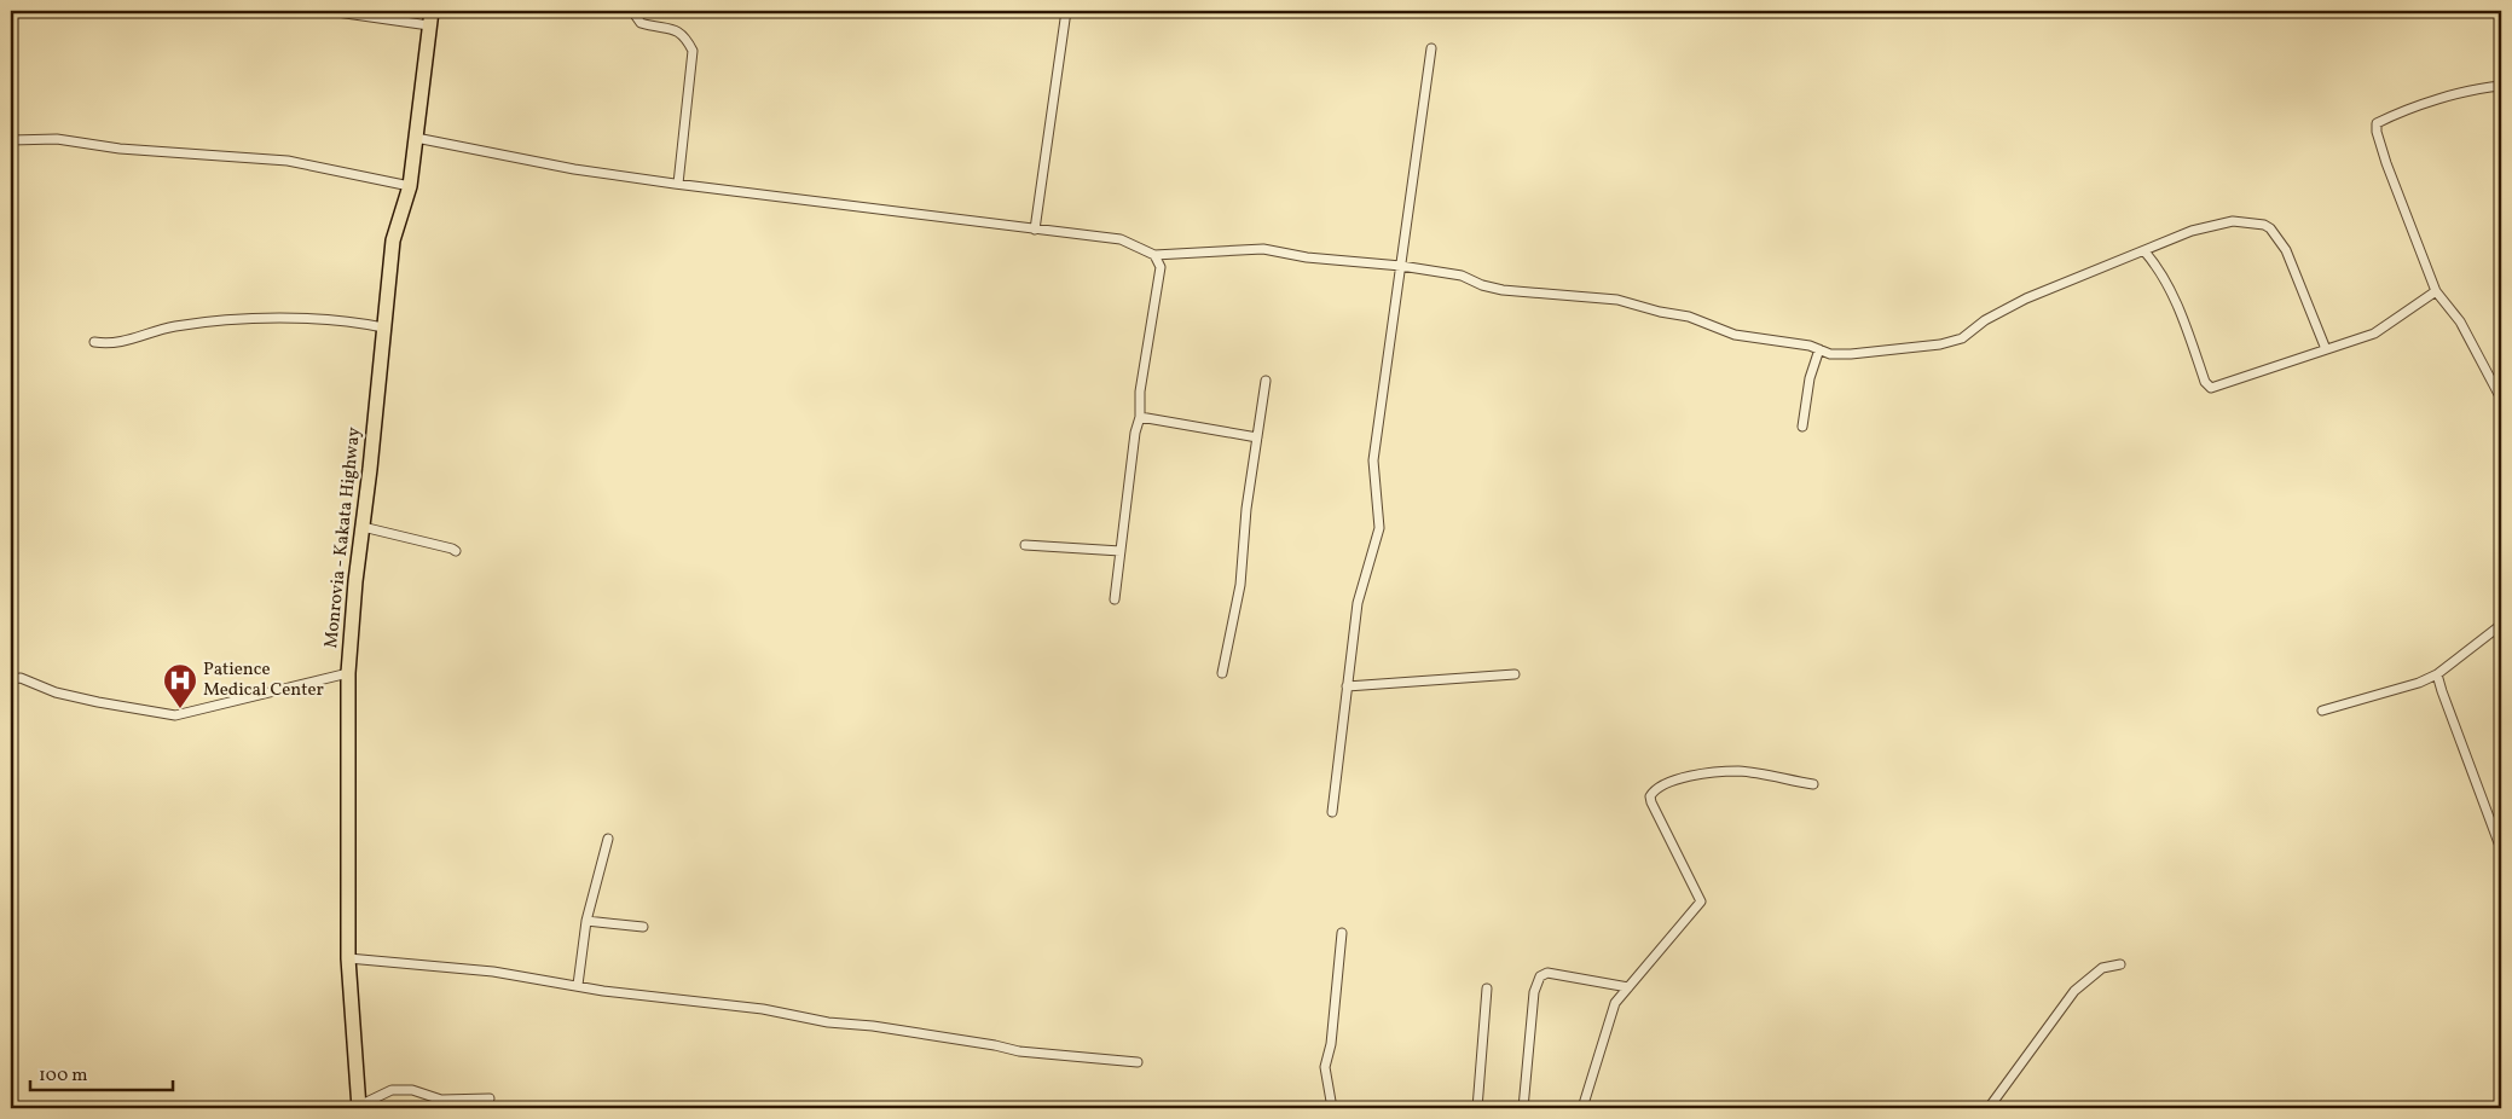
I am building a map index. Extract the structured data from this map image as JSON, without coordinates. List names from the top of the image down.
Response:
{
  "streets": {
    "highway": ["Monrovia - Kakata Highway"]
  },
  "places": {
    "hospital": ["Patience Medical Center"]
  },
  "scale_bar": "100 m"
}
